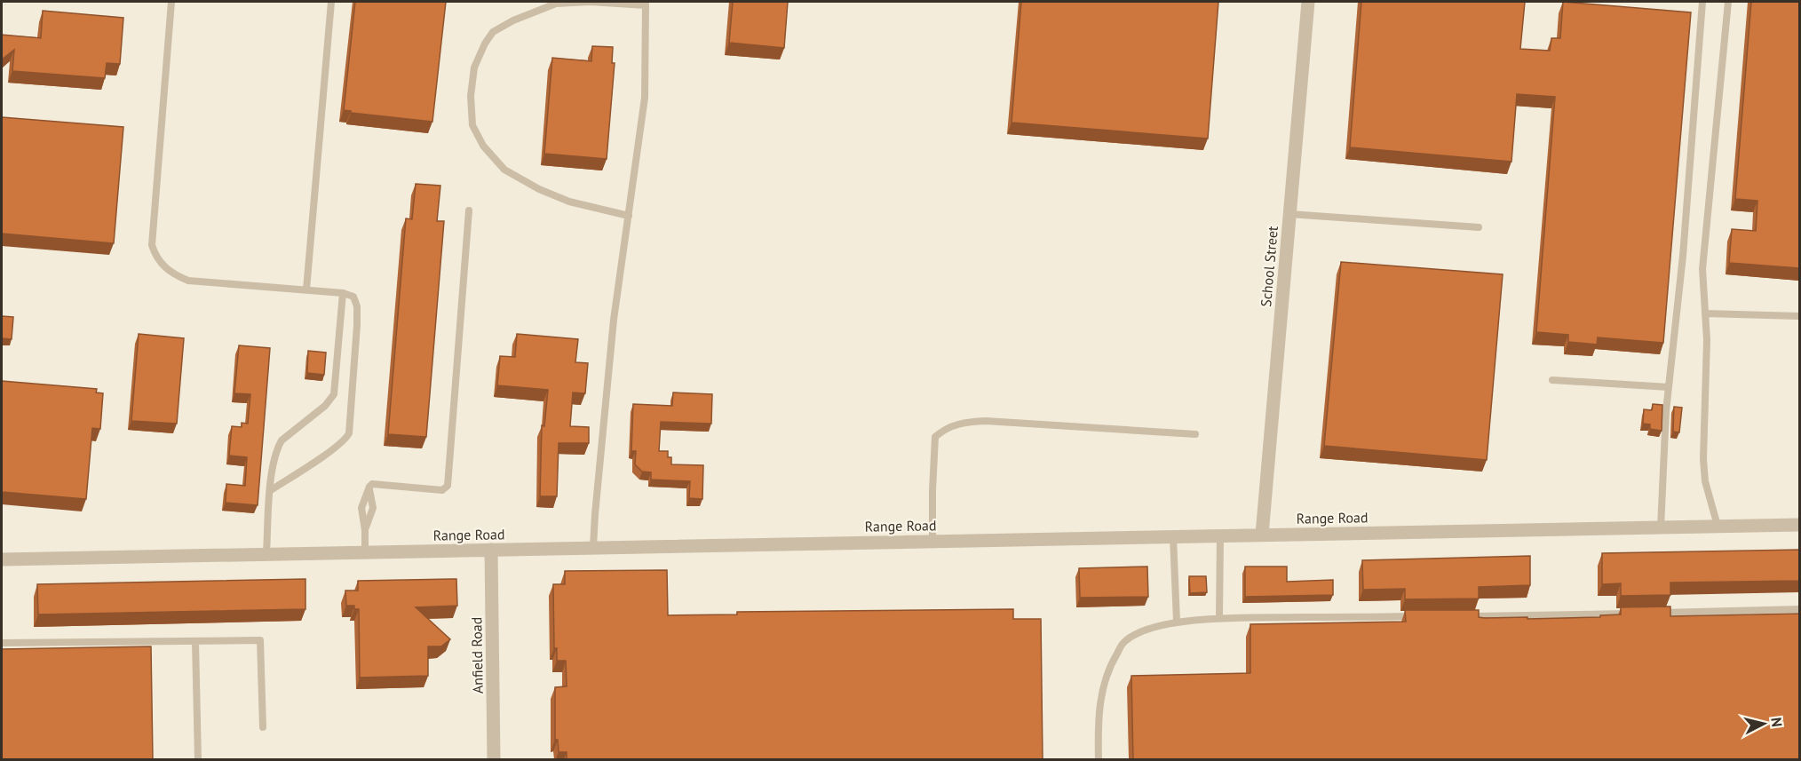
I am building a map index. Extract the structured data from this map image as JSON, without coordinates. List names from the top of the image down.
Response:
{
  "streets": {
    "street": ["School Street", "Range Road", "Anfield Road"]
  },
  "crossings": [
    ["School Street", "Range Road"],
    ["Range Road", "Anfield Road"]
  ],
  "north": "right"
}
